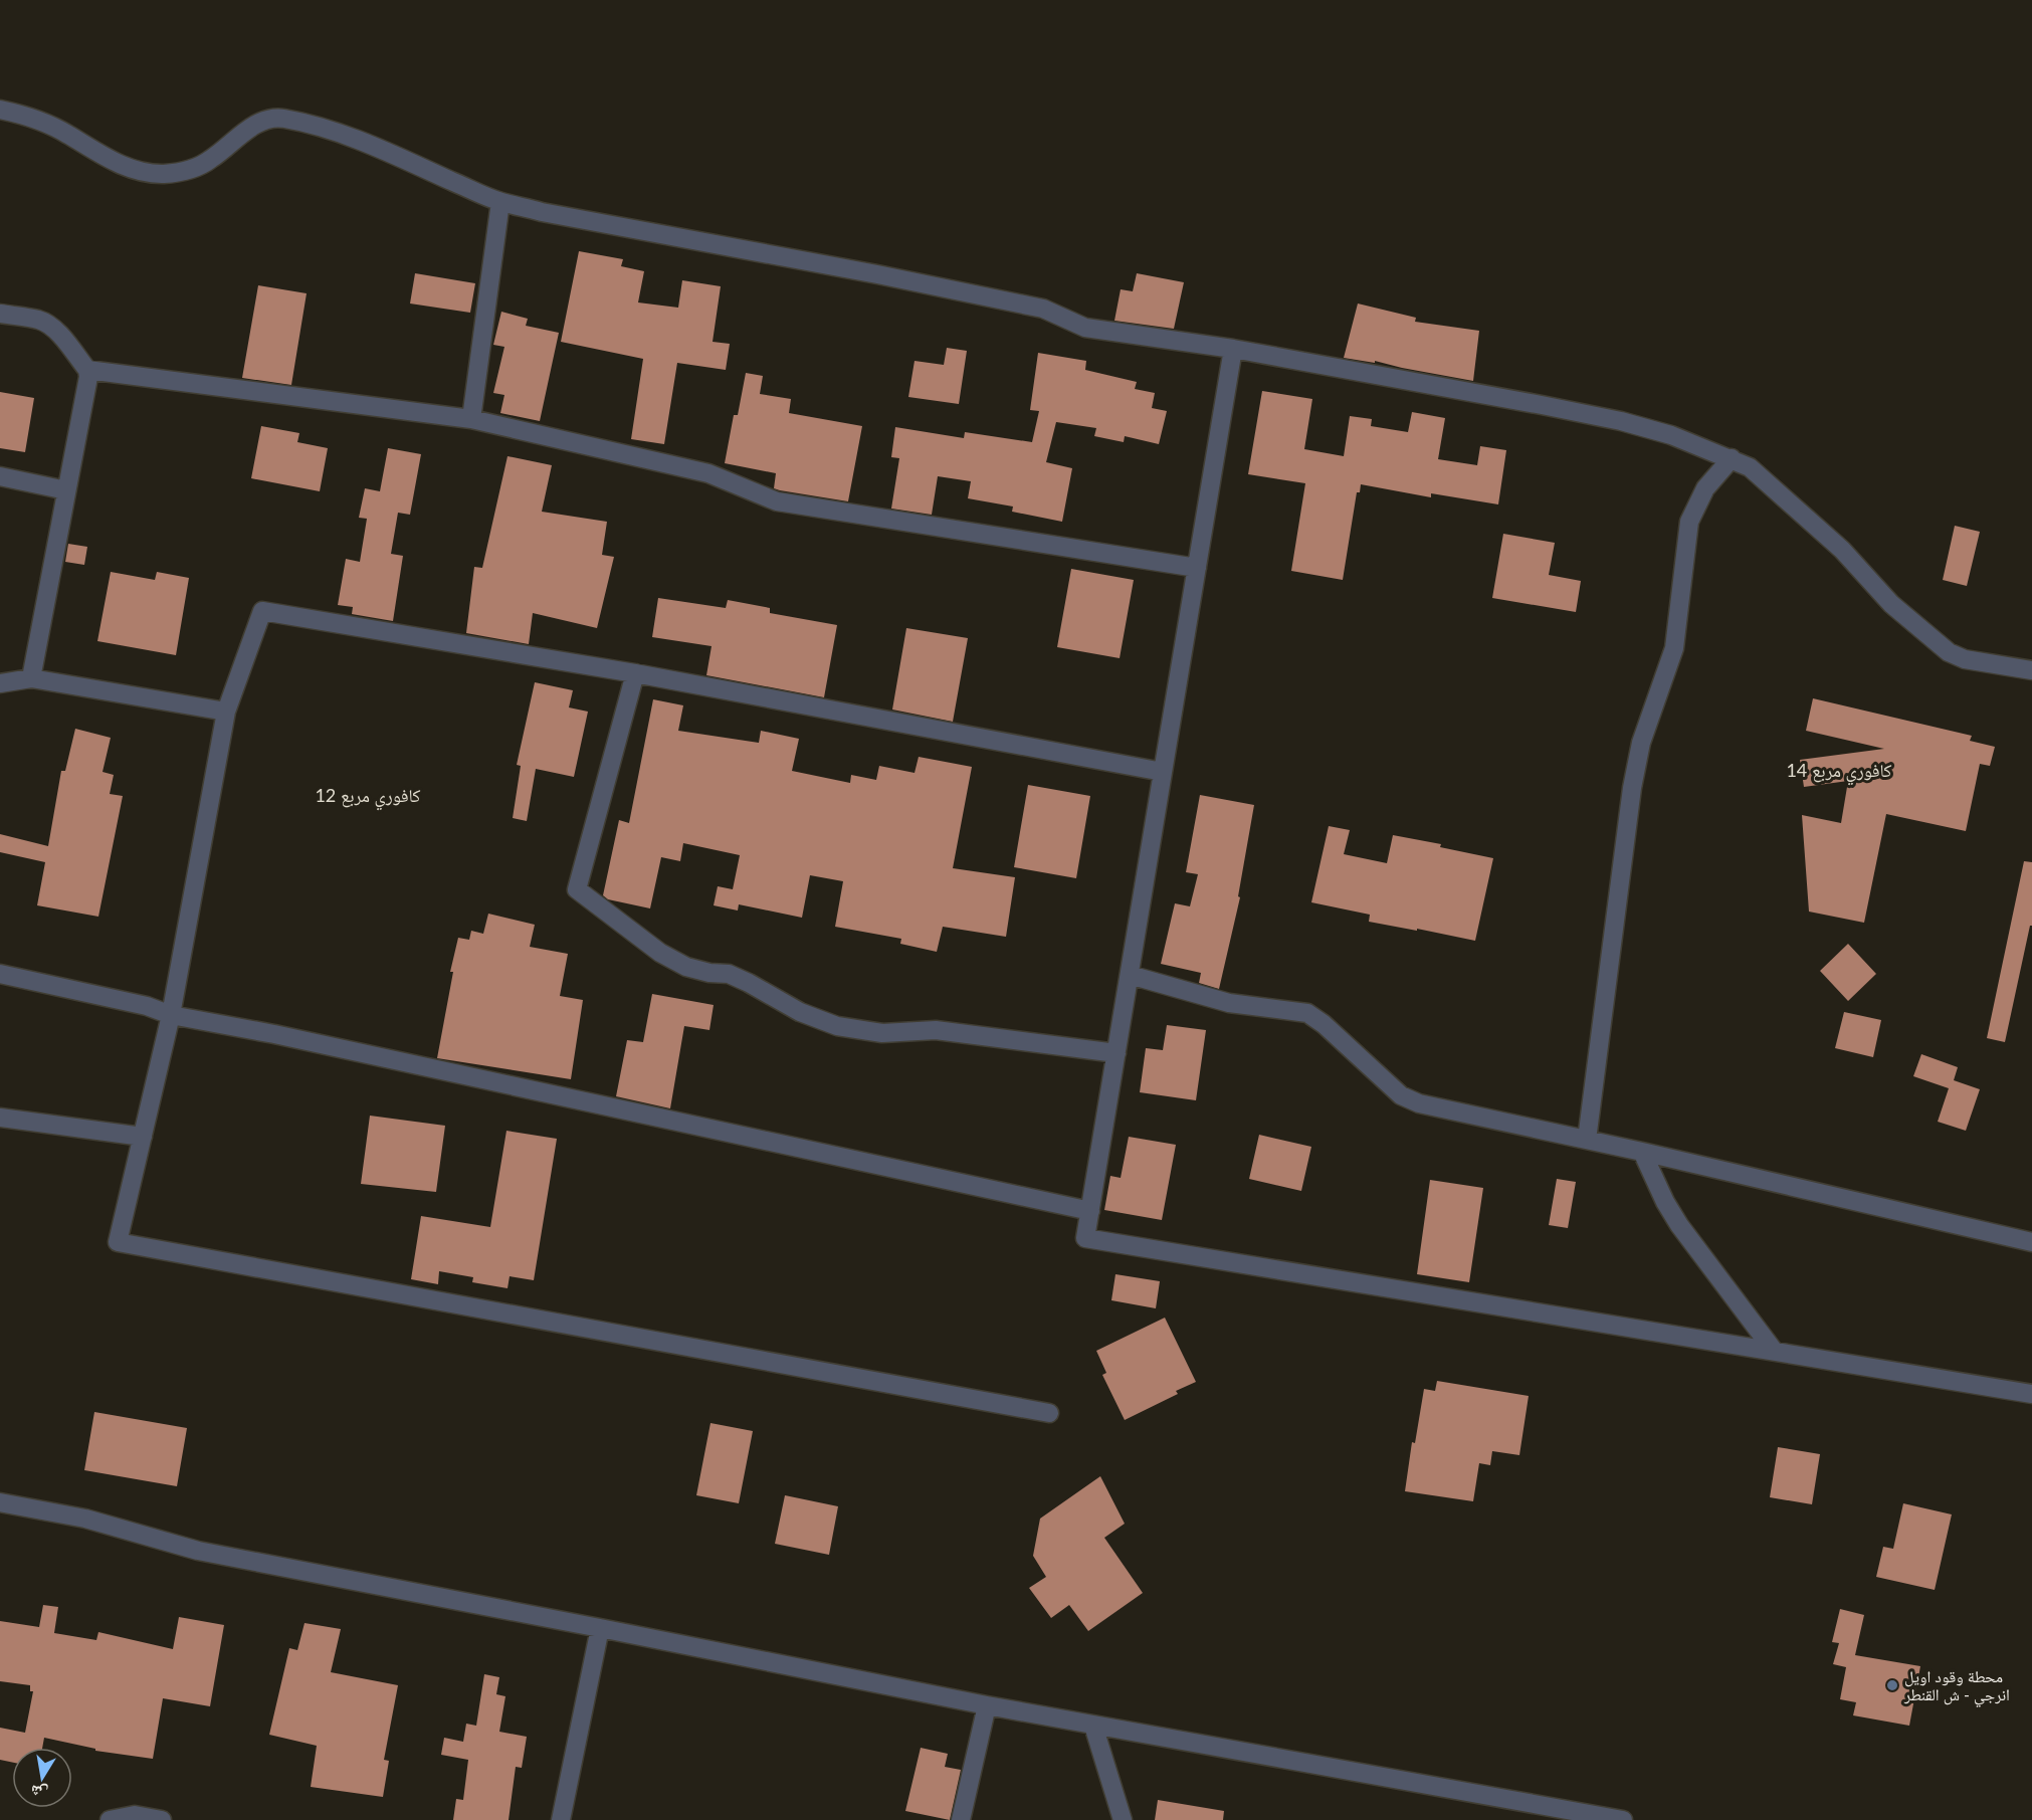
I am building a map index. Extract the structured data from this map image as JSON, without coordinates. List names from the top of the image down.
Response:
{
  "districts": ["كافوري مربع 14", "كافوري مربع 12"],
  "places": ["محطة وقود اويل انرجي - ش القنطر"],
  "north": "bottom"
}
